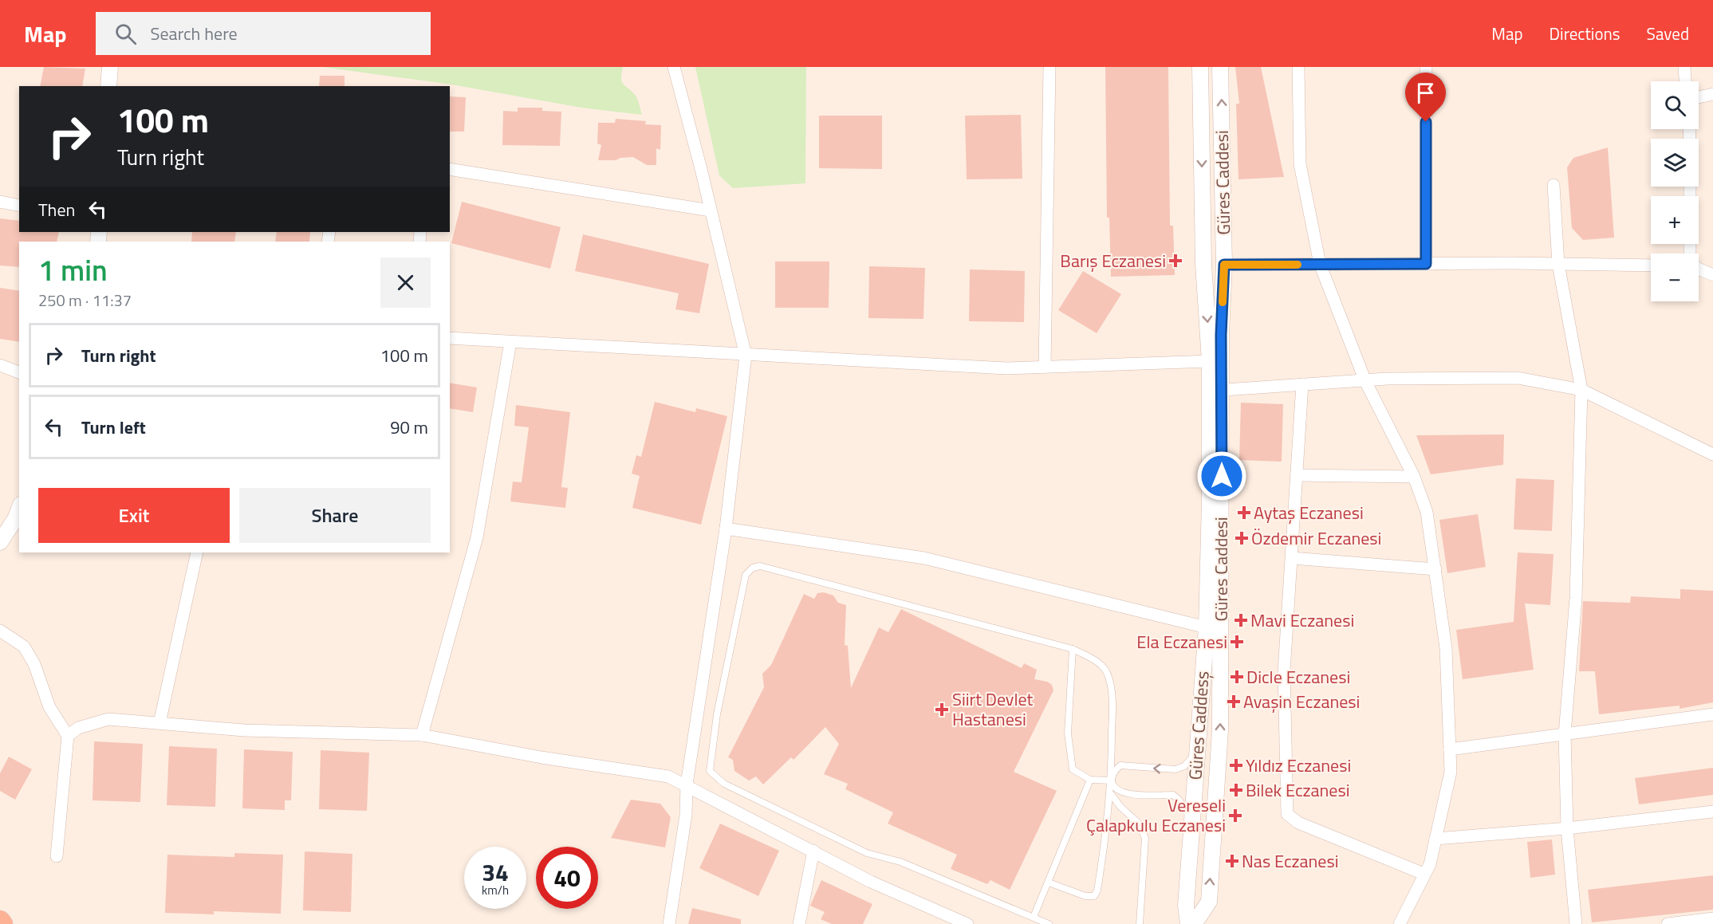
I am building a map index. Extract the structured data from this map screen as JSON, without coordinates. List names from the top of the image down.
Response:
{
  "streets": {
    "street": ["Güres Caddesi", "Güres Caddesş"]
  },
  "crossings": [
    ["Güres Caddesi", "Güres Caddesş"]
  ],
  "places": {
    "health": [
      "Barış Eczanesi",
      "Aytaş Eczanesi",
      "Özdemir Eczanesi",
      "Mavi Eczanesi",
      "Ela Eczanesi",
      "Dicle Eczanesi",
      "Avaşin Eczanesi",
      "Siirt Devlet Hastanesi",
      "Yıldız Eczanesi",
      "Bilek Eczanesi",
      "Vereseli Çalapkulu Eczanesi",
      "Nas Eczanesi"
    ]
  },
  "page": {
    "header": "Map",
    "search": "Search here",
    "nav": ["Map", "Directions", "Saved"],
    "map_buttons": ["+", "−"],
    "turn": ["100 m", "Turn right"],
    "then": "Then",
    "heading": ["1 min", "250 m · 11:37"],
    "list": [
      {
        "name": "Turn right",
        "value": "100 m"
      },
      {
        "name": "Turn left",
        "value": "90 m"
      }
    ],
    "buttons": ["Exit", "Share"],
    "speed": "34 km/h",
    "limit": "40"
  }
}
